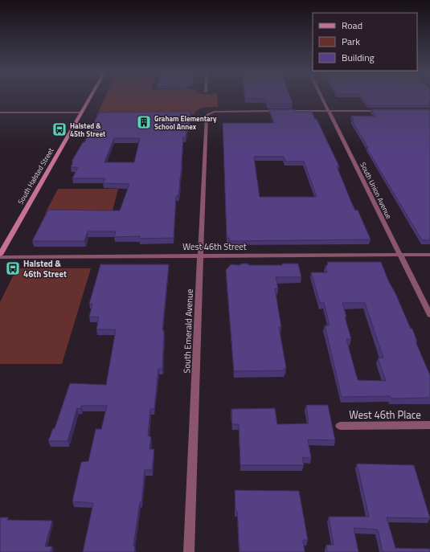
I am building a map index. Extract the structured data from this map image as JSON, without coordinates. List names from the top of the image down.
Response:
{
  "streets": {
    "main road": ["South Halsted Street"],
    "street": [
      "South Union Avenue",
      "West 46th Street",
      "South Emerald Avenue",
      "West 46th Place"
    ]
  },
  "crossings": [
    ["South Halsted Street", "West 46th Street"],
    ["South Union Avenue", "West 46th Street"],
    ["South Union Avenue", "South Emerald Avenue"],
    ["West 46th Street", "South Emerald Avenue"]
  ],
  "places": {
    "building": ["Graham Elementary School Annex"],
    "bus stop": ["Halsted & 45th Street", "Halsted & 46th Street"]
  },
  "legend": ["Road", "Park", "Building"]
}
